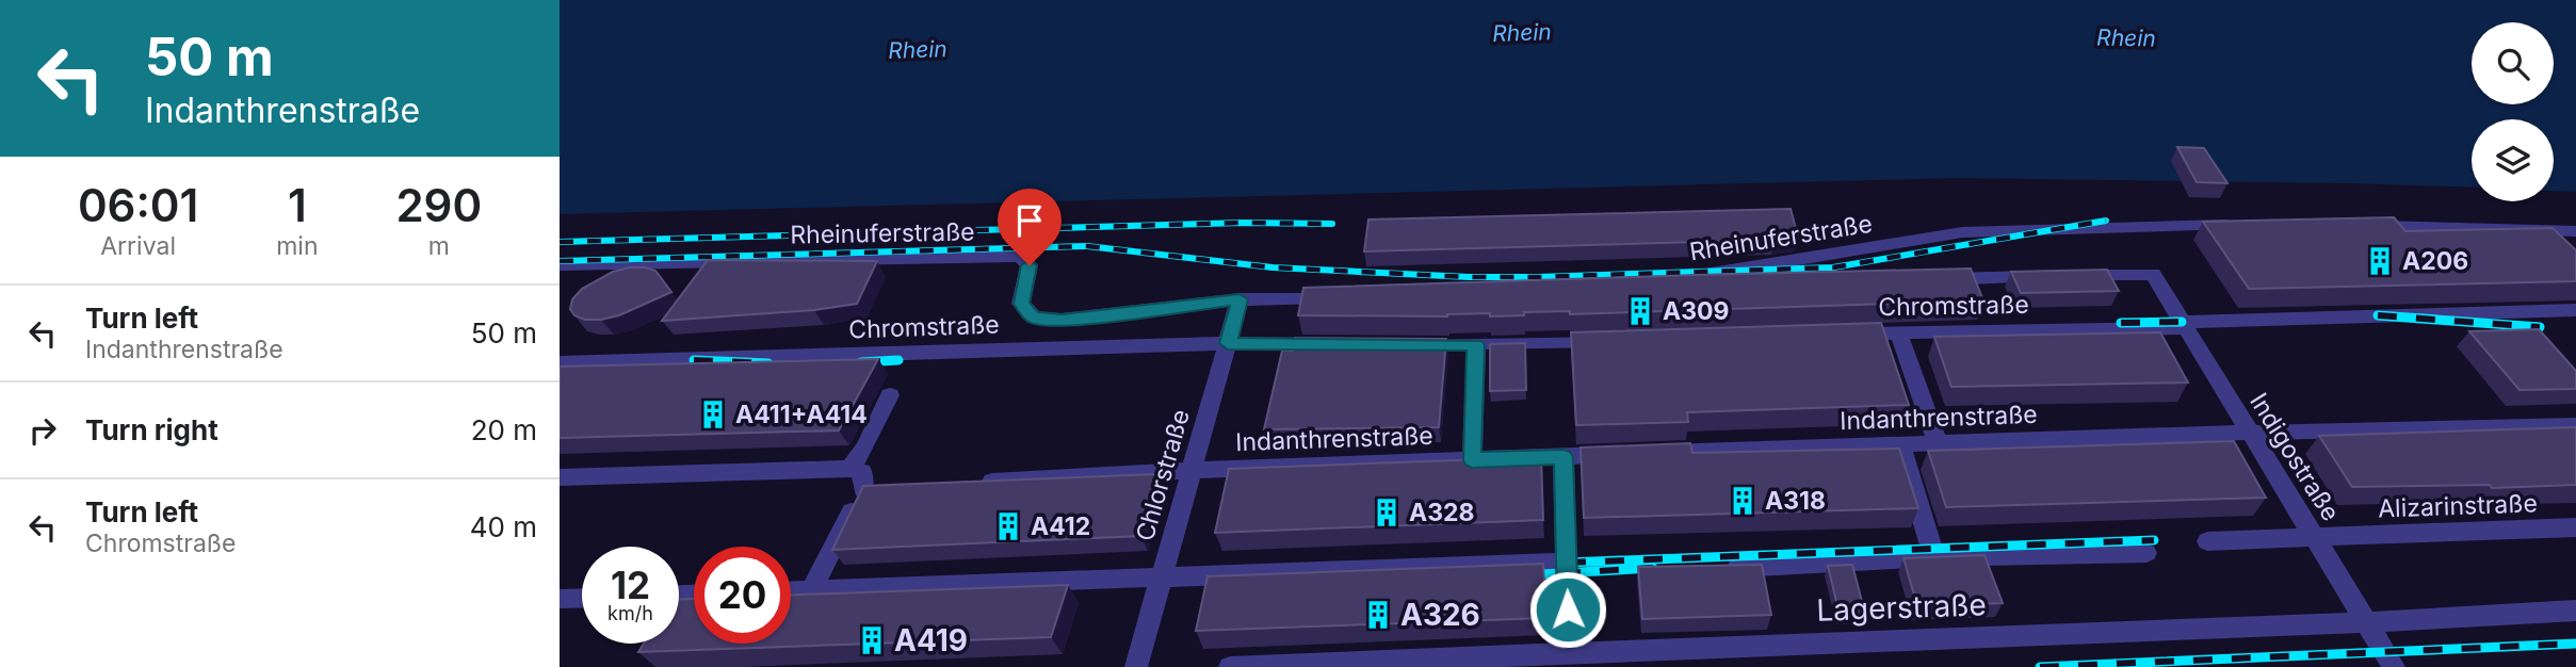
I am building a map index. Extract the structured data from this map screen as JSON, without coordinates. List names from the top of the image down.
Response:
{
  "streets": {
    "street": [
      "Rheinuferstraße",
      "Chromstraße",
      "Indanthrenstraße",
      "Indigostraße",
      "Chlorstraße",
      "Alizarinstraße",
      "Lagerstraße"
    ]
  },
  "crossings": [
    ["Rheinuferstraße", "Chlorstraße"],
    ["Chromstraße", "Indigostraße"],
    ["Chromstraße", "Chlorstraße"],
    ["Indanthrenstraße", "Indigostraße"],
    ["Indanthrenstraße", "Chlorstraße"],
    ["Indigostraße", "Alizarinstraße"],
    ["Indigostraße", "Lagerstraße"]
  ],
  "water": ["Rhein"],
  "places": {
    "building": [
      "A206",
      "A309",
      "A411+A414",
      "A318",
      "A328",
      "A412",
      "A326",
      "A419"
    ]
  },
  "page": {
    "turn": ["50 m", "Indanthrenstraße"],
    "eta": [
      "06:01",
      "Arrival",
      "1",
      "min",
      "290",
      "m"
    ],
    "list": [
      {
        "name": "Turn left",
        "note": "Indanthrenstraße",
        "value": "50 m"
      },
      {
        "name": "Turn right",
        "value": "20 m"
      },
      {
        "name": "Turn left",
        "note": "Chromstraße",
        "value": "40 m"
      }
    ],
    "speed": "12 km/h",
    "limit": "20"
  }
}
